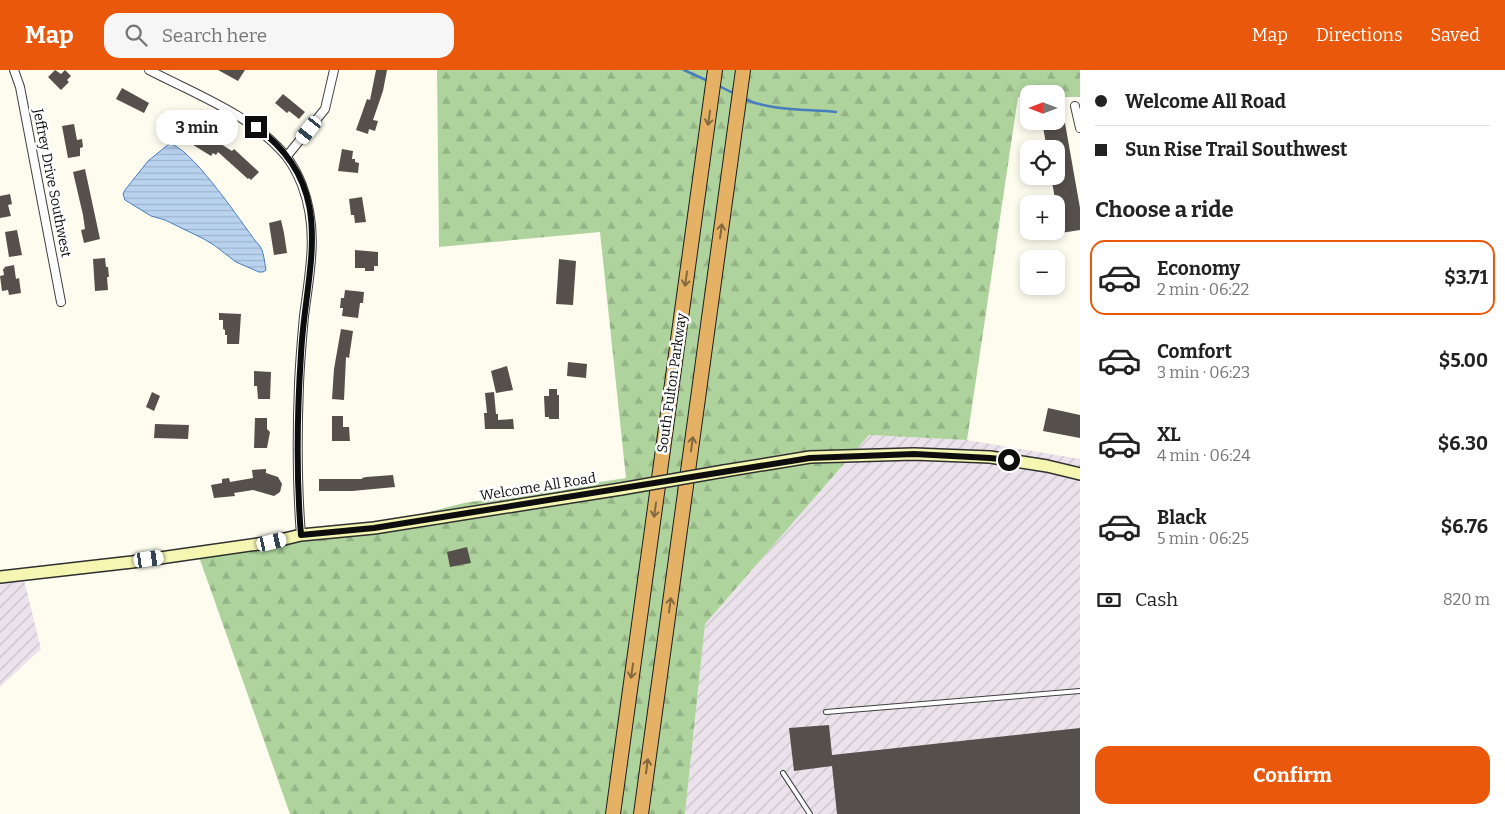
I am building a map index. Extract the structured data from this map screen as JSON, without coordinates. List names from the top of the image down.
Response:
{
  "streets": {
    "highway": ["South Fulton Parkway"],
    "street": ["Jeffrey Drive Southwest", "Welcome All Road"]
  },
  "north": "left",
  "page": {
    "header": "Map",
    "search": "Search here",
    "nav": ["Map", "Directions", "Saved"],
    "banner": ["Welcome All Road", "Sun Rise Trail Southwest"],
    "map_buttons": ["+", "−"],
    "bubble": "3 min",
    "heading": "Choose a ride",
    "list": [
      {
        "name": "Economy",
        "note": "2 min · 06:22",
        "value": "$3.71"
      },
      {
        "name": "Comfort",
        "note": "3 min · 06:23",
        "value": "$5.00"
      },
      {
        "name": "XL",
        "note": "4 min · 06:24",
        "value": "$6.30"
      },
      {
        "name": "Black",
        "note": "5 min · 06:25",
        "value": "$6.76"
      }
    ],
    "pay": ["Cash", "820 m"],
    "buttons": "Confirm"
  }
}
